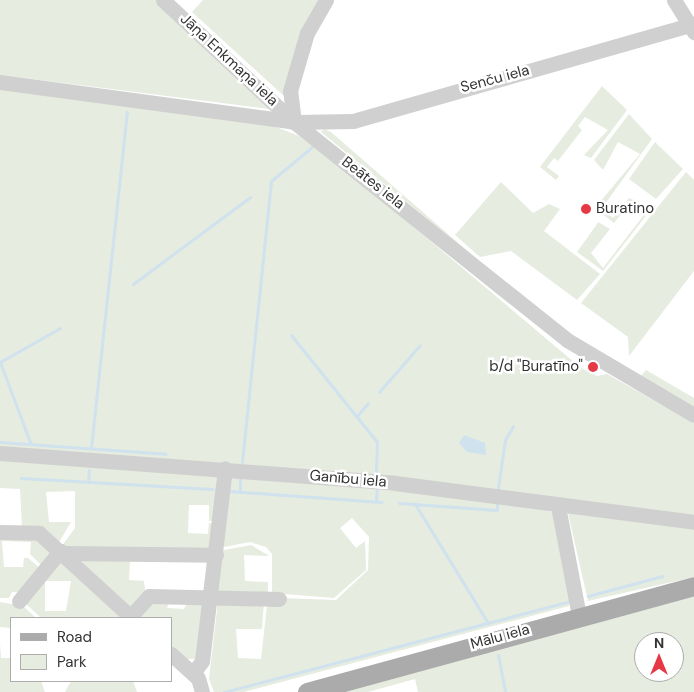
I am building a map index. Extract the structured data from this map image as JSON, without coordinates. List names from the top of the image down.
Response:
{
  "streets": {
    "main road": ["Mālu iela"],
    "street": [
      "Jāņa Enkmaņa iela",
      "Senču iela",
      "Beātes iela",
      "Ganību iela"
    ]
  },
  "crossings": [
    ["Jāņa Enkmaņa iela", "Senču iela"],
    ["Jāņa Enkmaņa iela", "Beātes iela"],
    ["Senču iela", "Beātes iela"]
  ],
  "places": ["Buratino", "b/d \"Buratīno\""],
  "legend": ["Road", "Park"],
  "north": "top"
}
